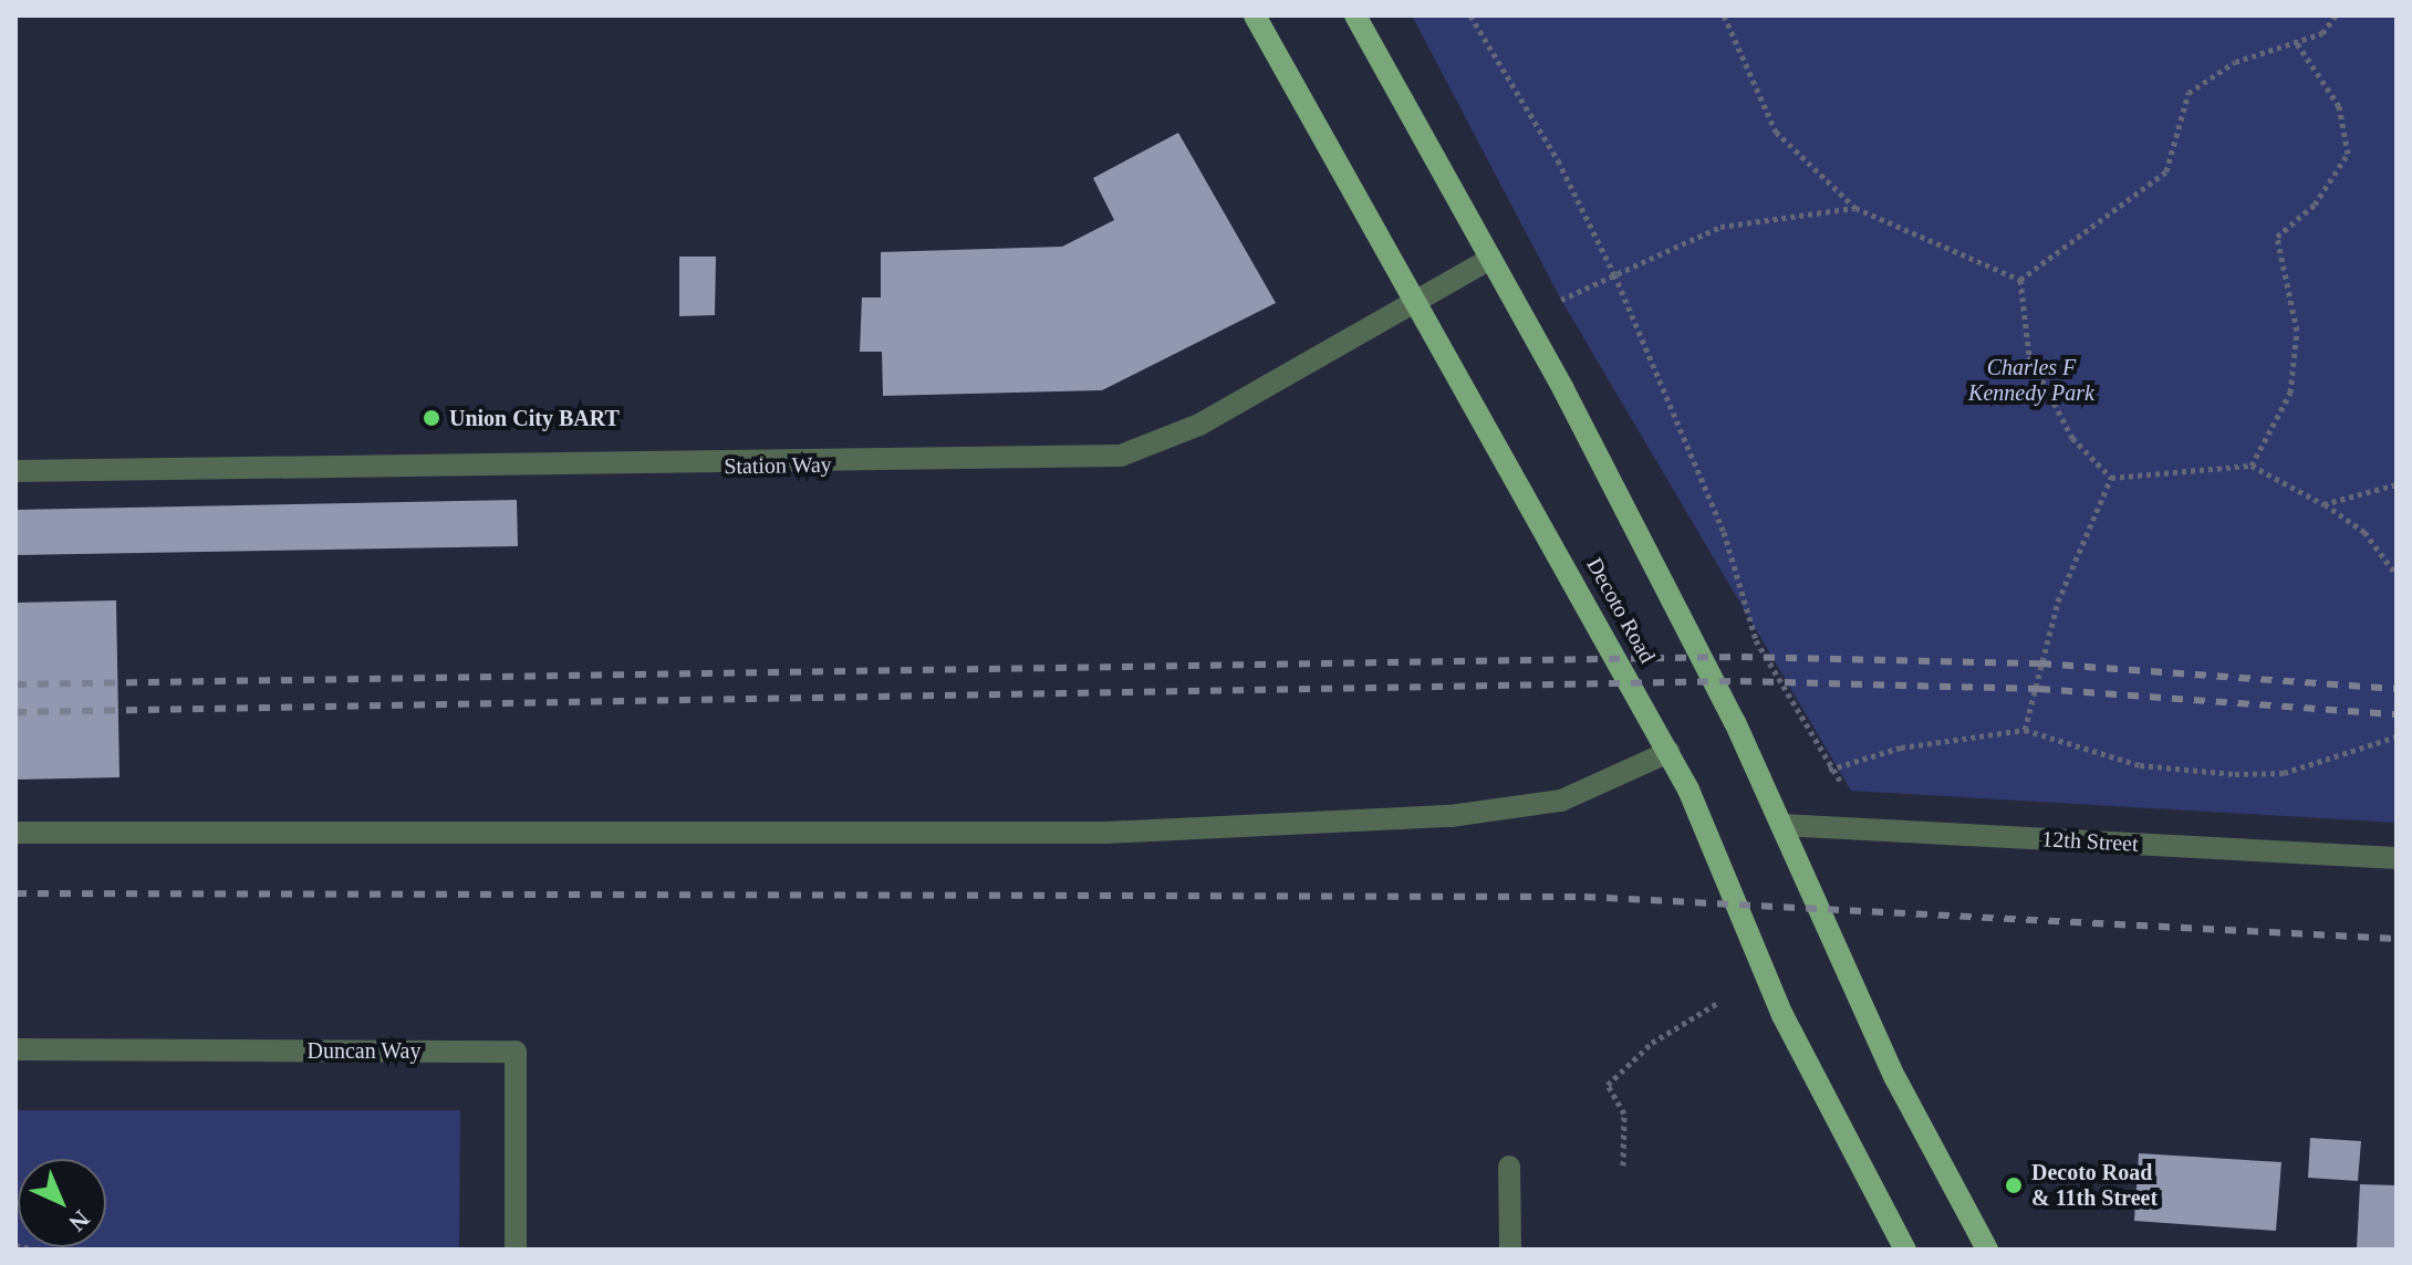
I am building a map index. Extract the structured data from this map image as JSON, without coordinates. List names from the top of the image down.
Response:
{
  "streets": {
    "main road": ["Decoto Road"],
    "street": ["Station Way", "12th Street", "Duncan Way"]
  },
  "crossings": [
    ["Station Way", "Decoto Road"]
  ],
  "parks": ["Charles F Kennedy Park"],
  "places": ["Union City BART", "Decoto Road & 11th Street"],
  "north": "bottom right"
}
